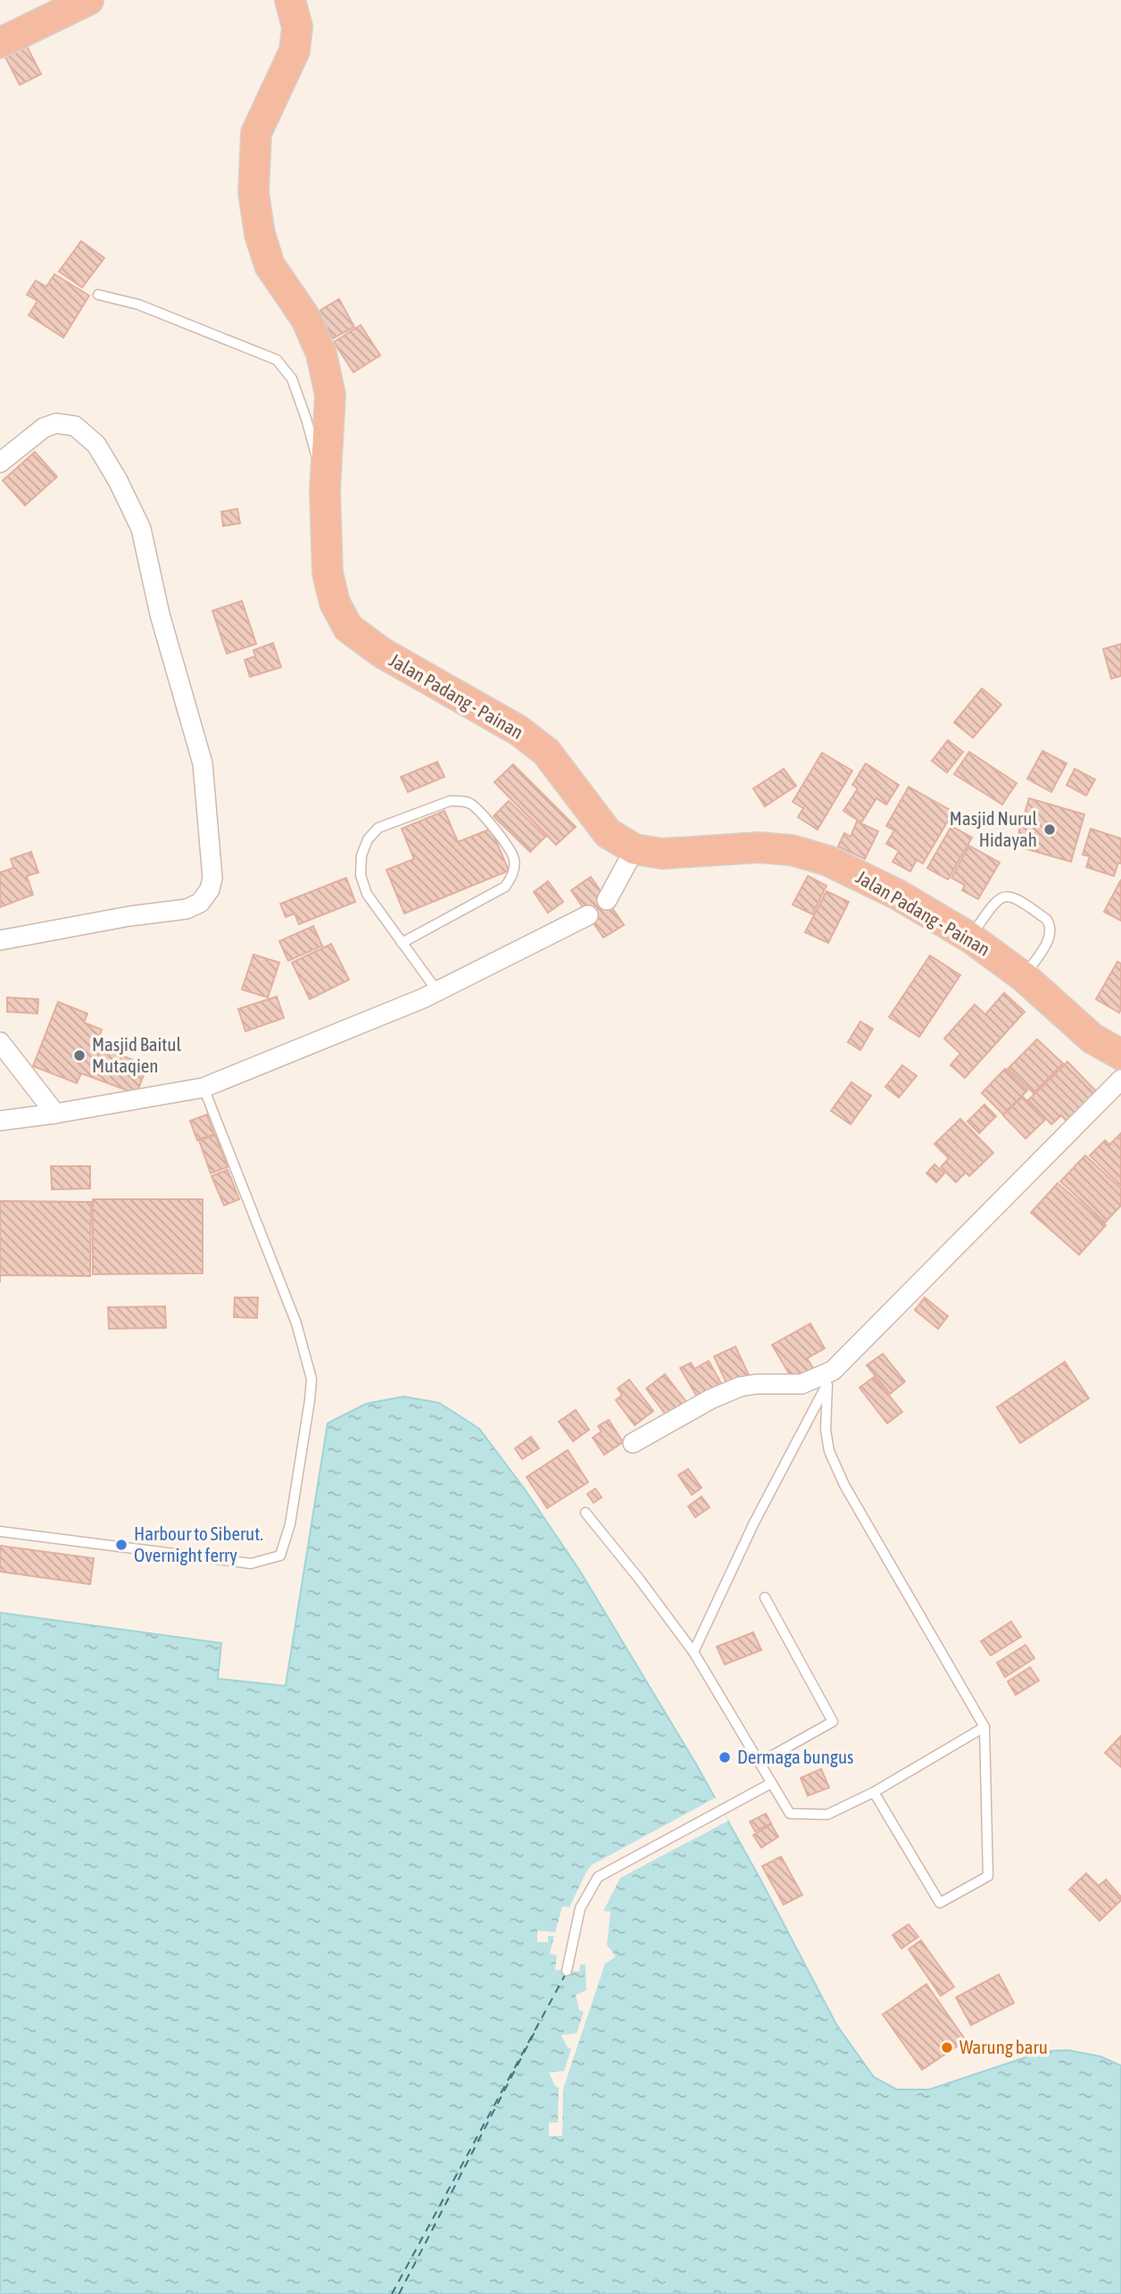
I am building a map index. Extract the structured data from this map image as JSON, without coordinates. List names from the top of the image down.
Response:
{
  "streets": {
    "highway": ["Jalan Padang - Painan"]
  },
  "places": [
    "Masjid Nurul Hidayah",
    "Masjid Baitul Mutaqien",
    "Harbour to Siberut. Overnight ferry",
    "Dermaga bungus",
    "Warung baru"
  ]
}
